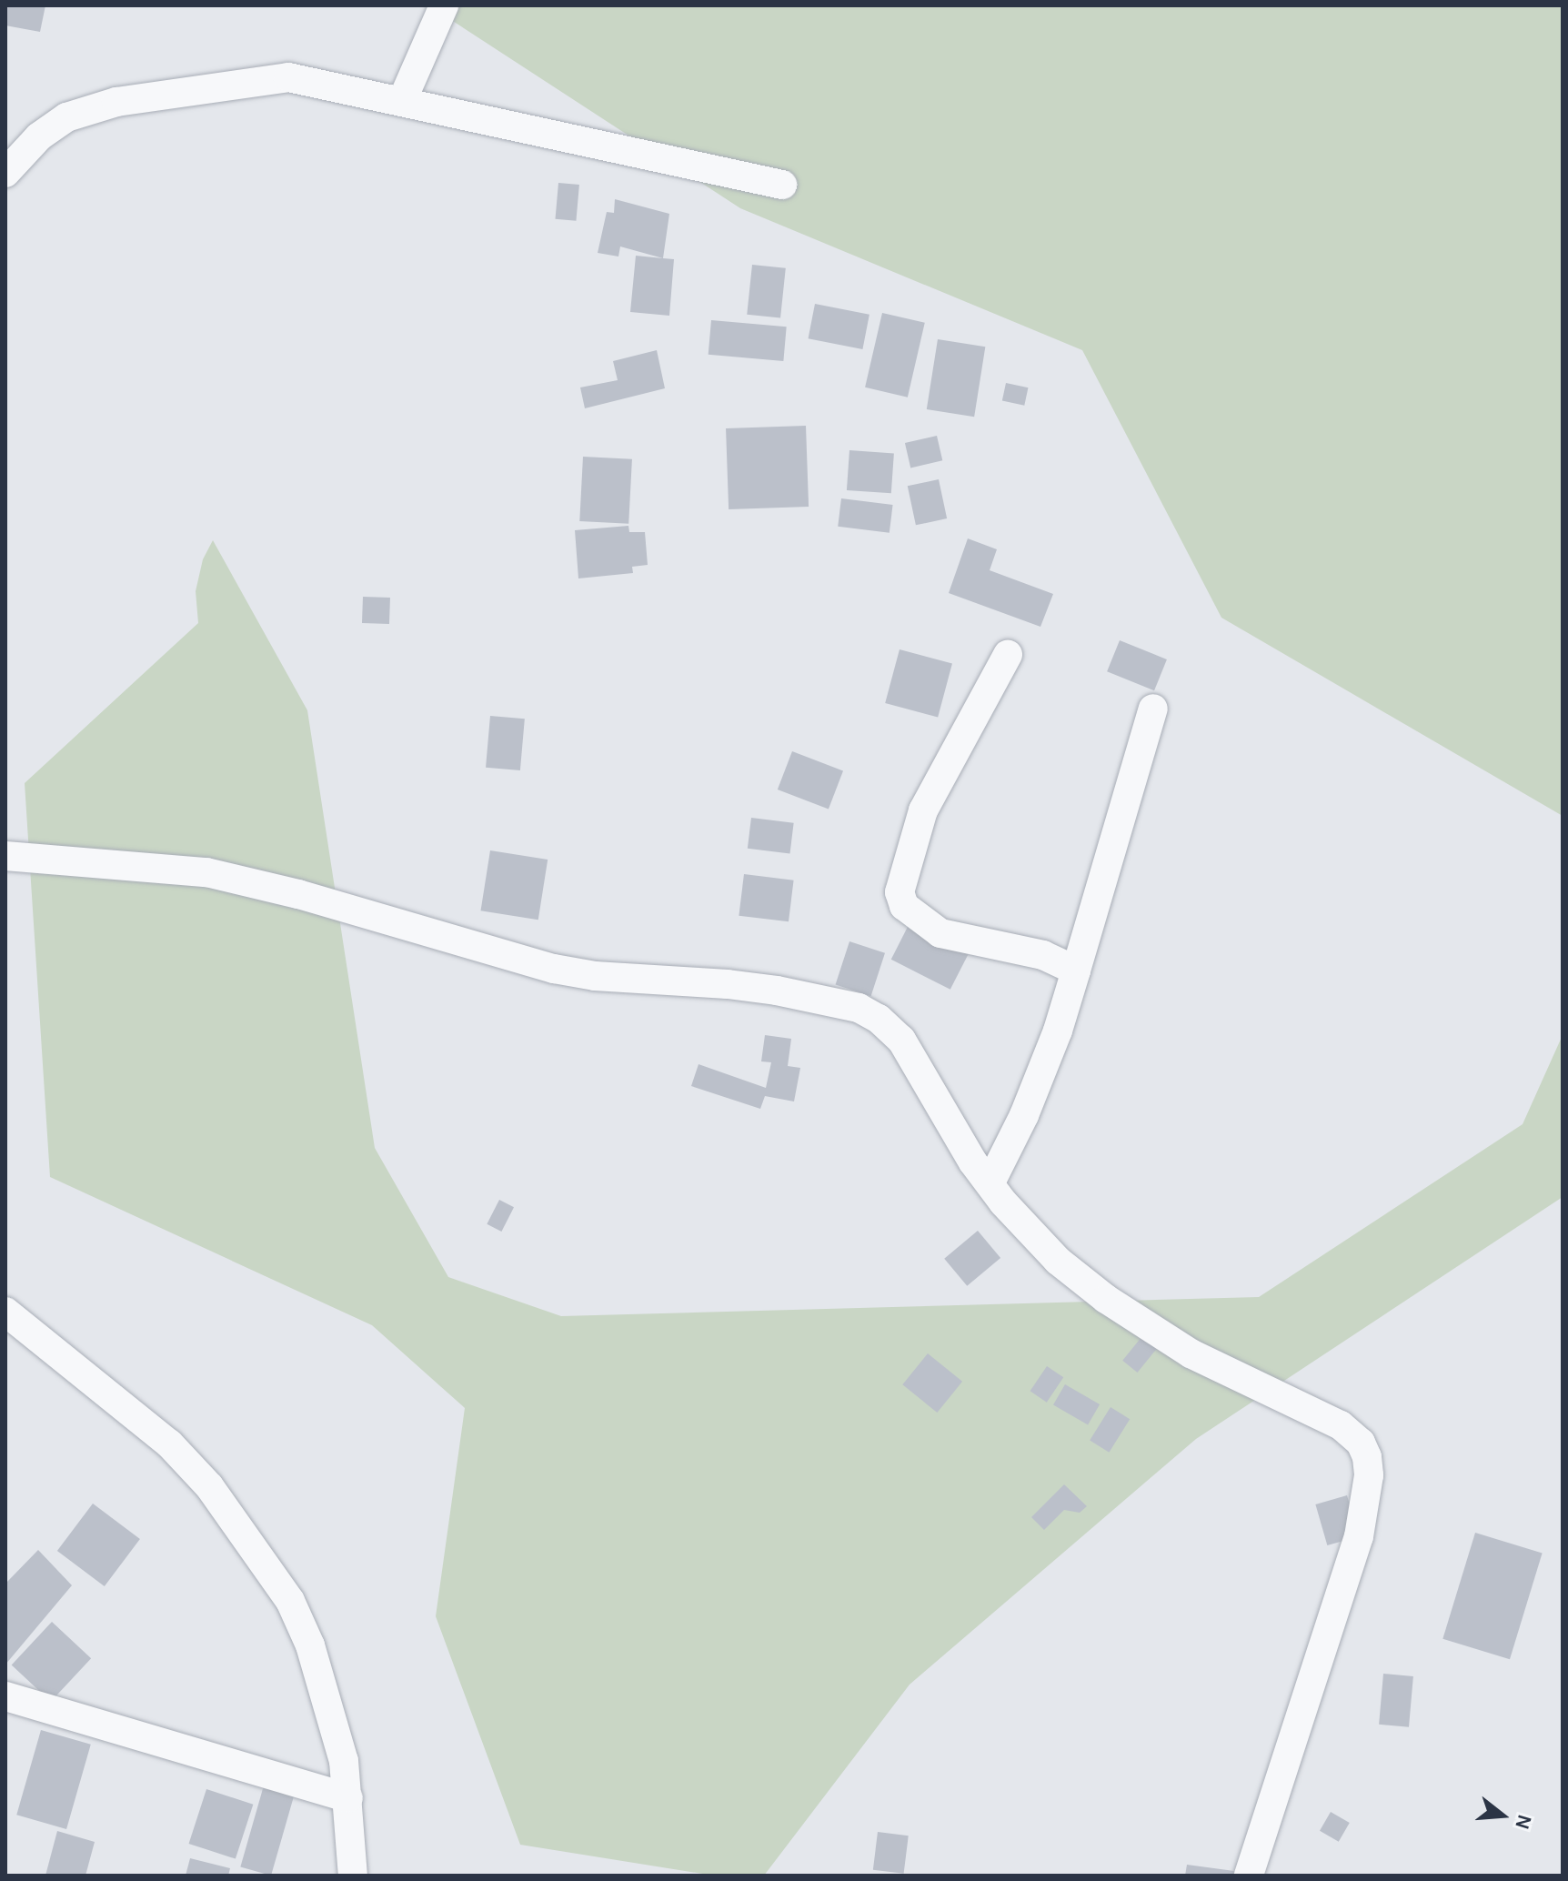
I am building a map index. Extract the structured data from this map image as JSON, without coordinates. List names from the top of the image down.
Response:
{
  "north": "right"
}
